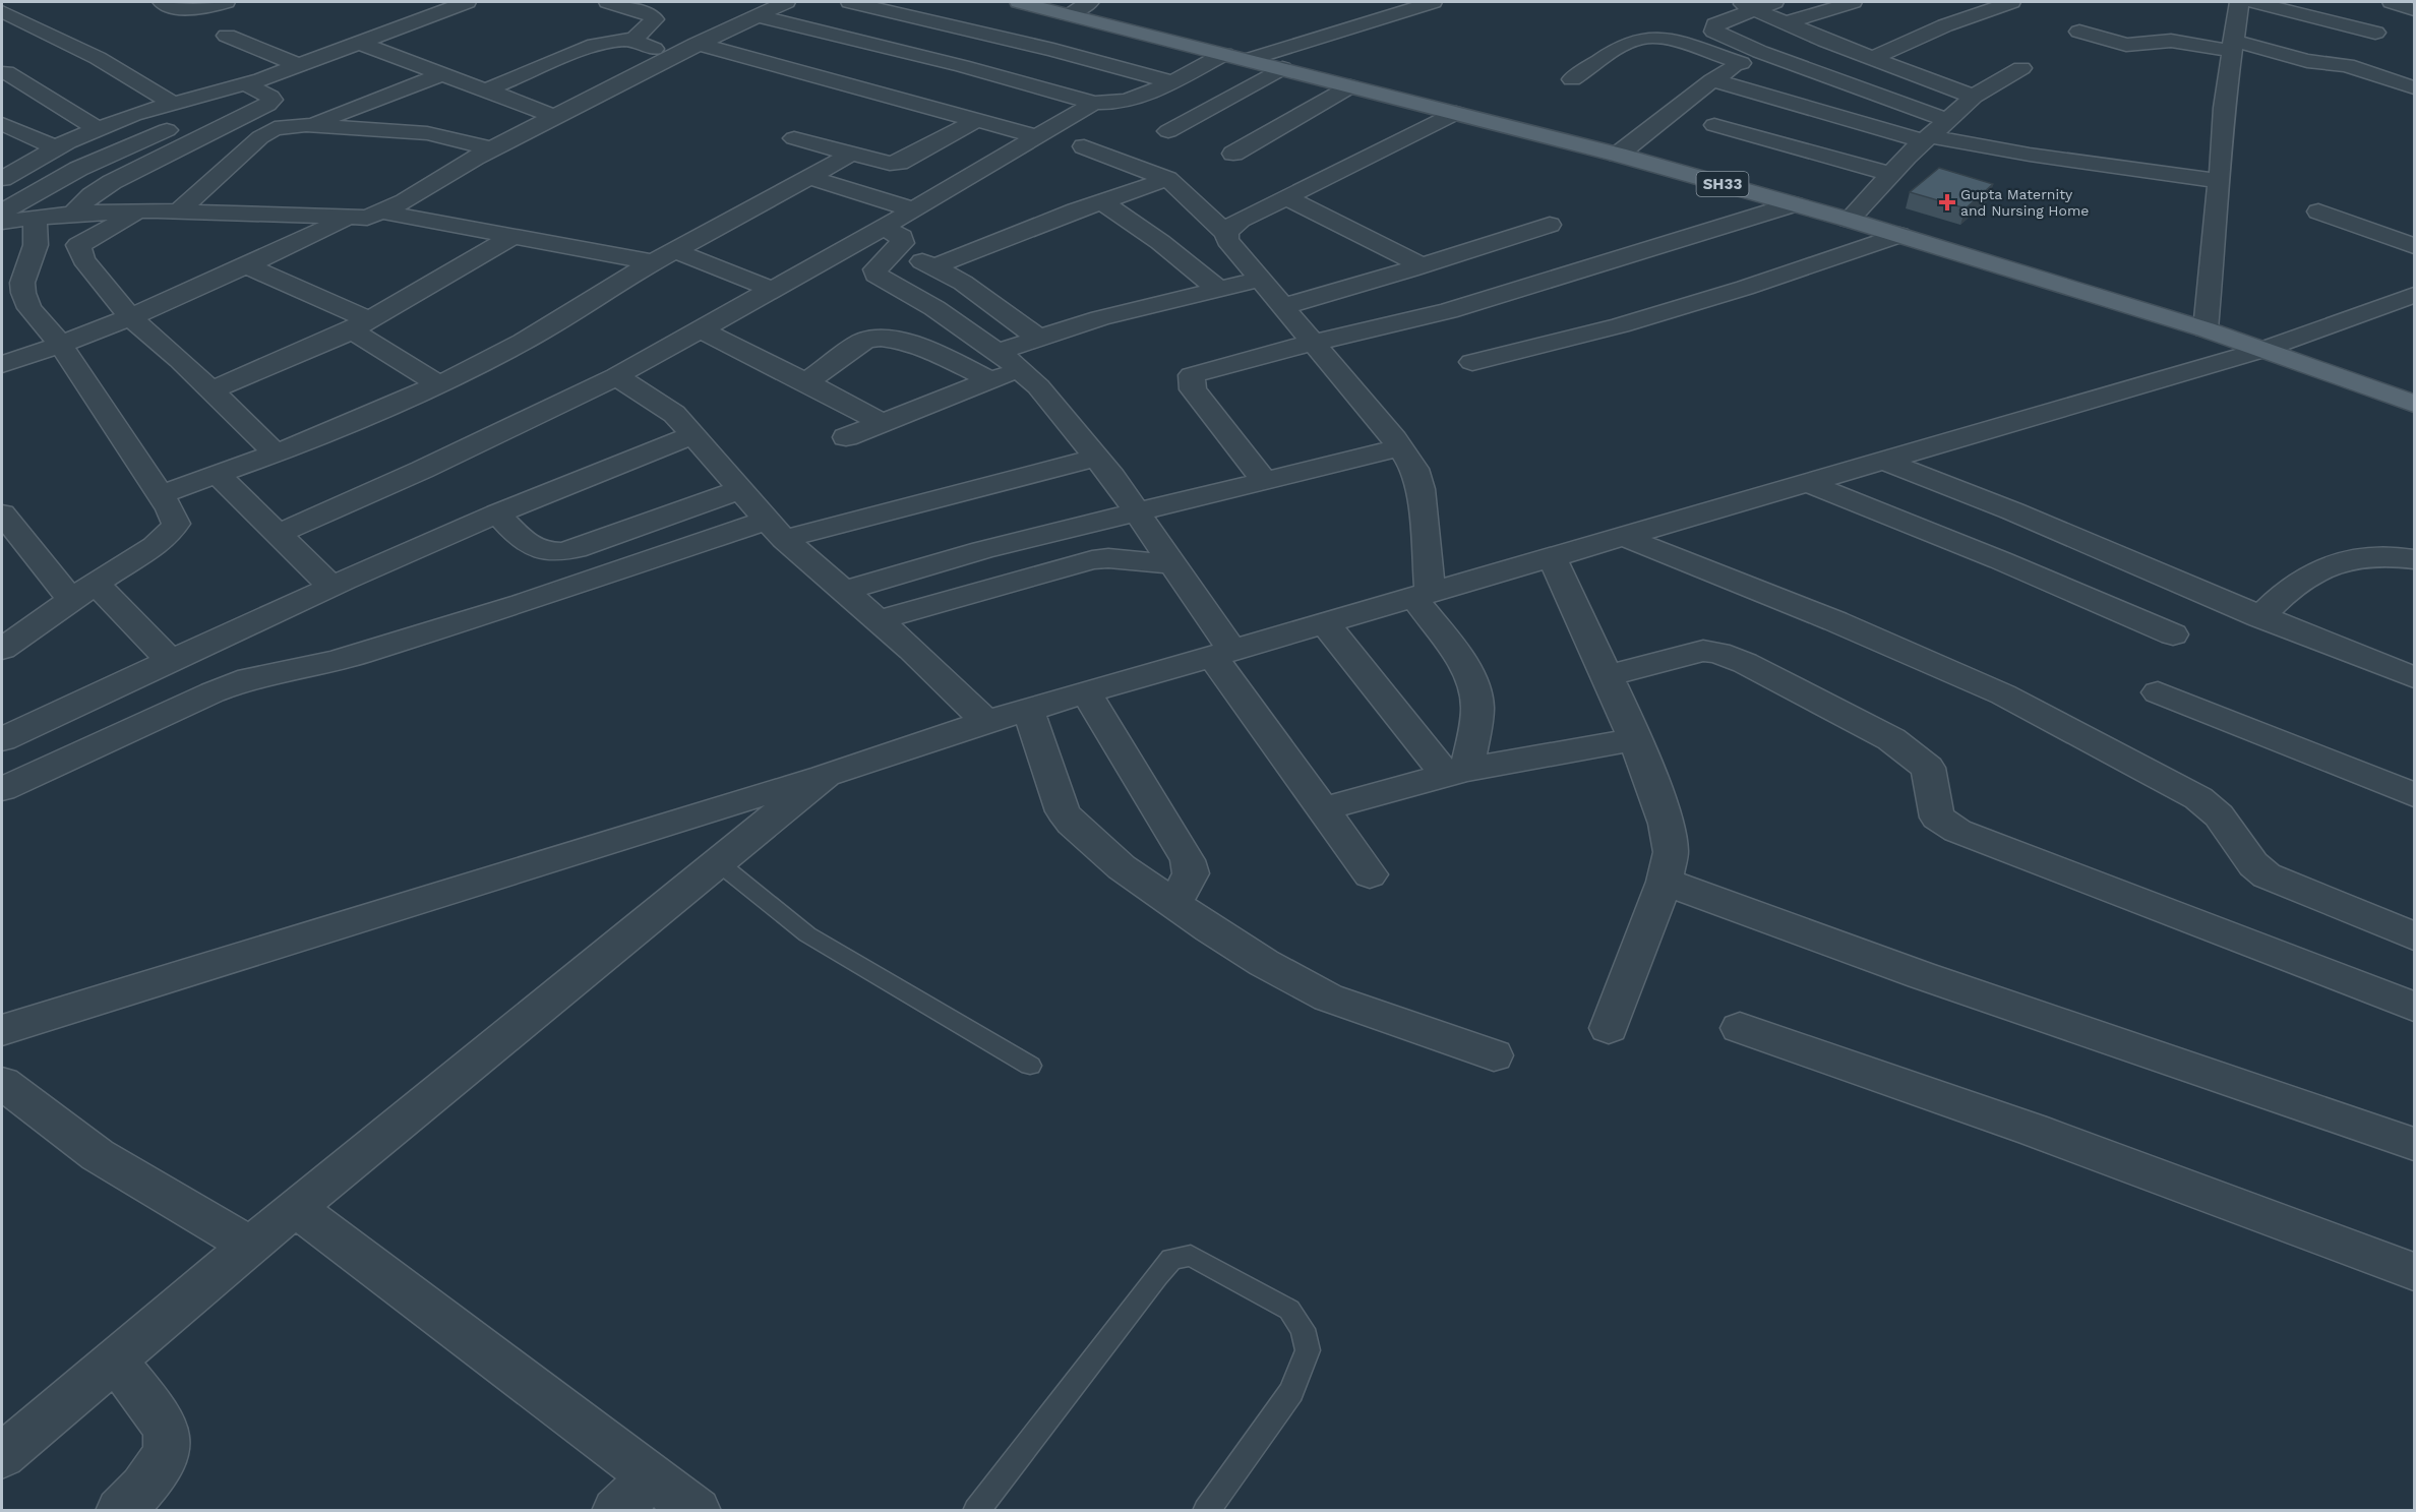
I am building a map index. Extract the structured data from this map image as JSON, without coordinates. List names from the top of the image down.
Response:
{
  "streets": {
    "main road": ["SH33"]
  },
  "places": {
    "health": ["Gupta Maternity and Nursing Home"]
  }
}
